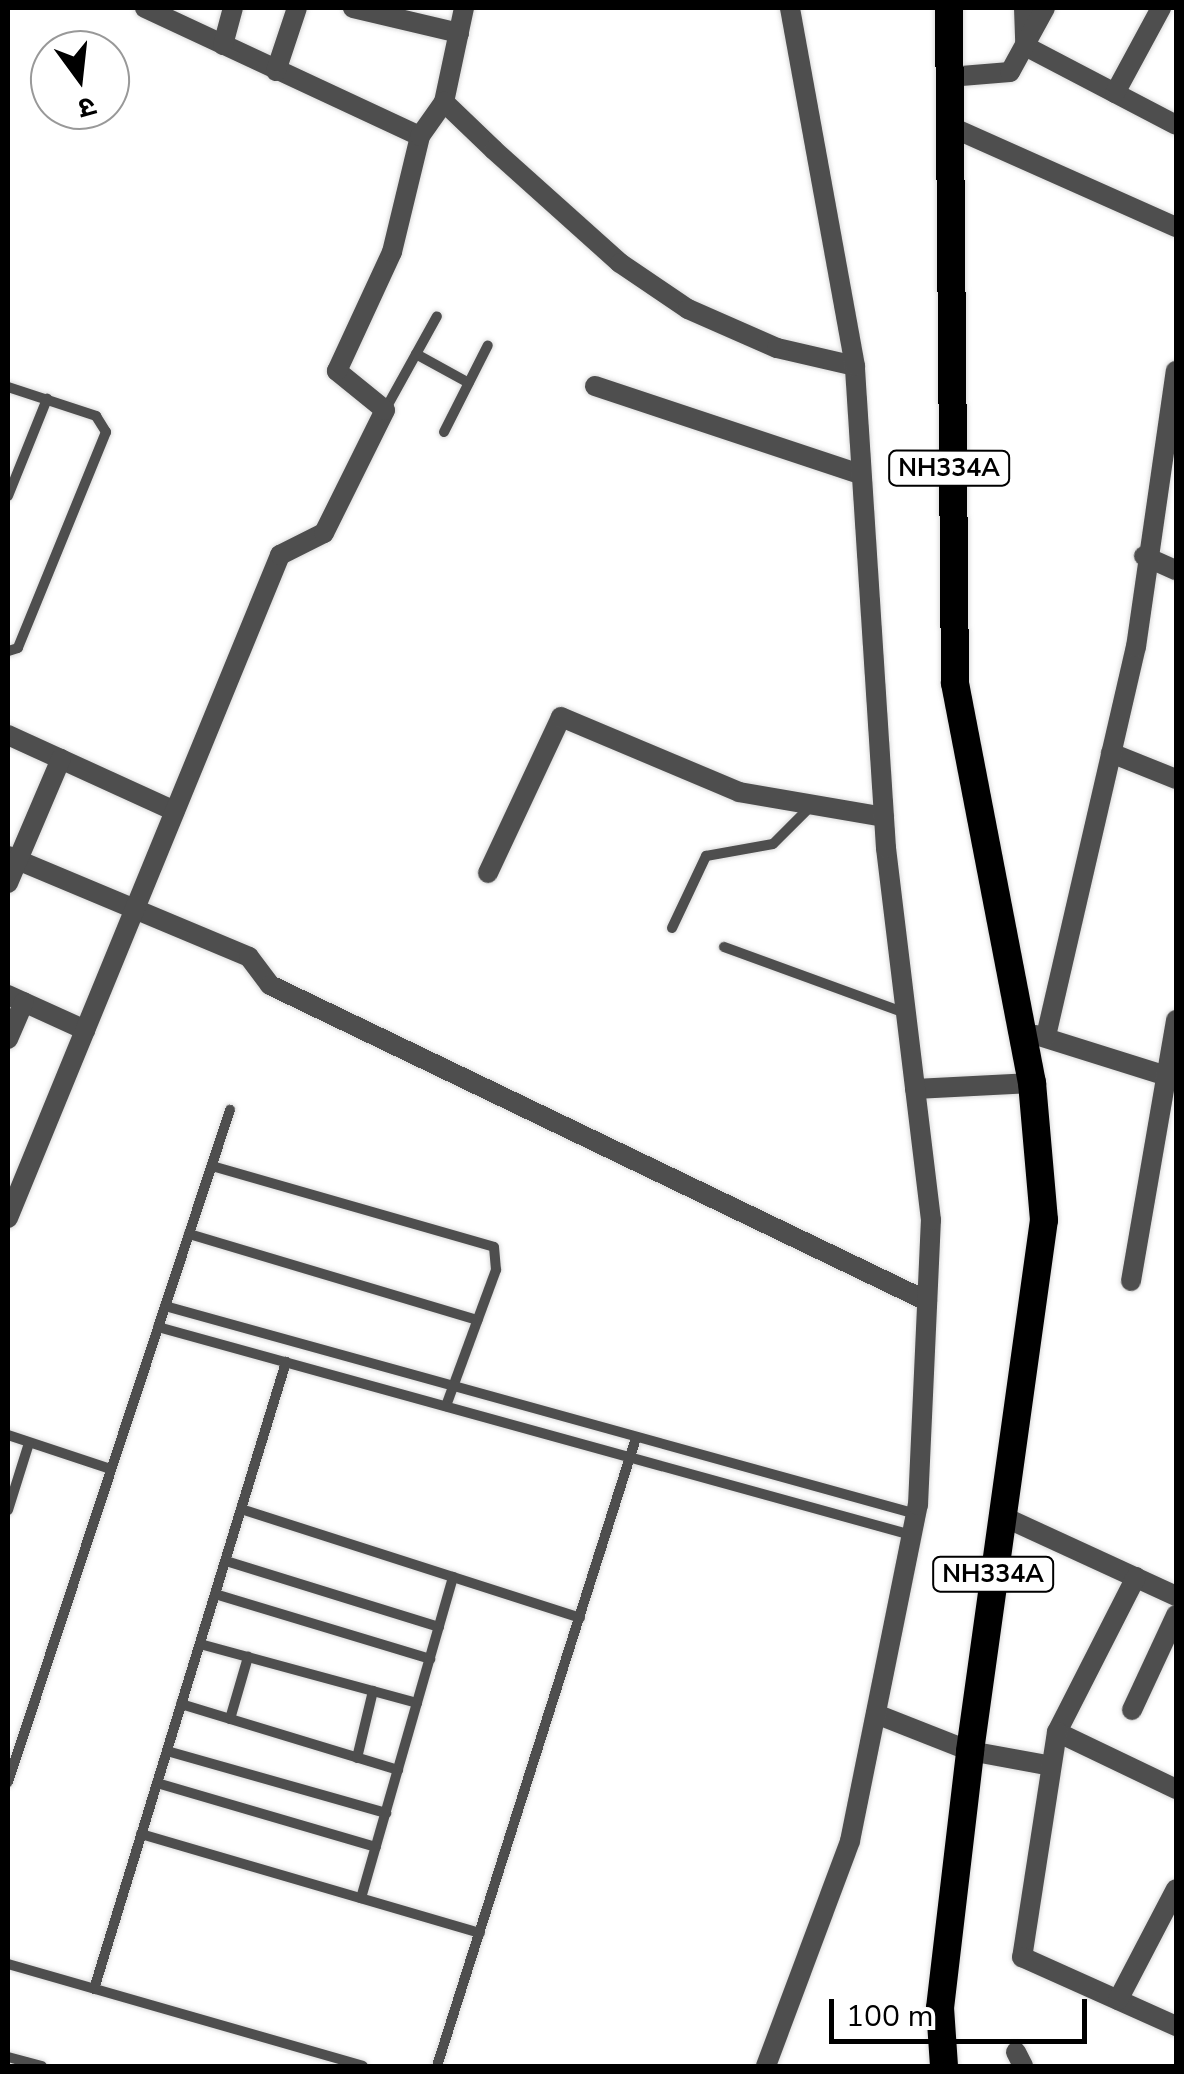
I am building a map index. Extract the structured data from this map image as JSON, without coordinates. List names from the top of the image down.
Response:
{
  "streets": {
    "highway": ["NH334A"]
  },
  "scale_bar": "100 m",
  "north": "bottom"
}
